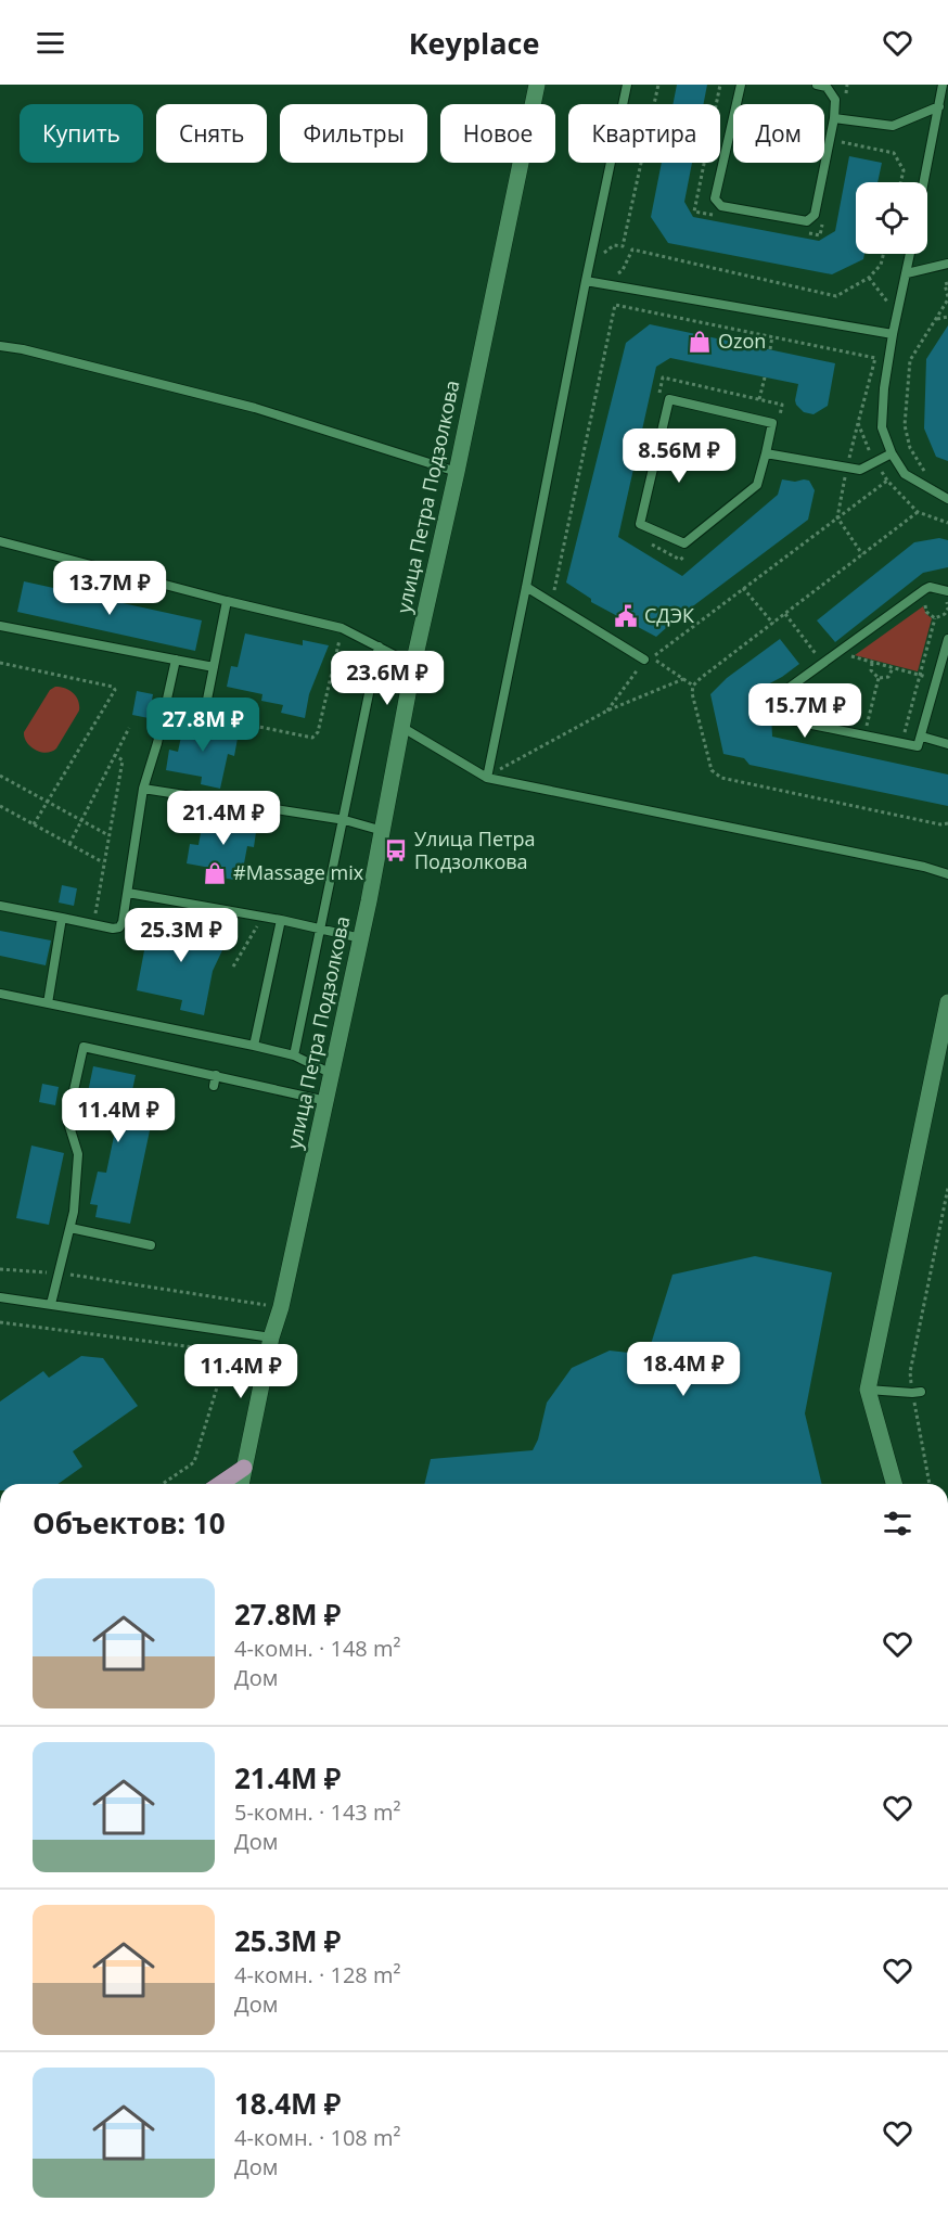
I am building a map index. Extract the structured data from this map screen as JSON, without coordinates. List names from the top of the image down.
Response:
{
  "streets": {
    "street": ["улица Петра Подзолкова"]
  },
  "places": {
    "shop": ["Ozon", "#Massage mix"],
    "public building": ["СДЭК"],
    "bus stop": ["Улица Петра Подзолкова"]
  },
  "page": {
    "header": "Keyplace",
    "chip": [
      "Купить",
      "Снять",
      "Фильтры",
      "Новое",
      "Квартира",
      "Дом"
    ],
    "price": [
      "8.56M ₽",
      "13.7M ₽",
      "23.6M ₽",
      "15.7M ₽",
      "27.8M ₽",
      "21.4M ₽",
      "25.3M ₽",
      "11.4M ₽",
      "18.4M ₽",
      "11.4M ₽"
    ],
    "heading": "Объектов: 10",
    "list": [
      {
        "name": "27.8M ₽",
        "note": "4-комн. · 148 m² · Дом"
      },
      {
        "name": "21.4M ₽",
        "note": "5-комн. · 143 m² · Дом"
      },
      {
        "name": "25.3M ₽",
        "note": "4-комн. · 128 m² · Дом"
      },
      {
        "name": "18.4M ₽",
        "note": "4-комн. · 108 m² · Дом"
      }
    ]
  }
}
